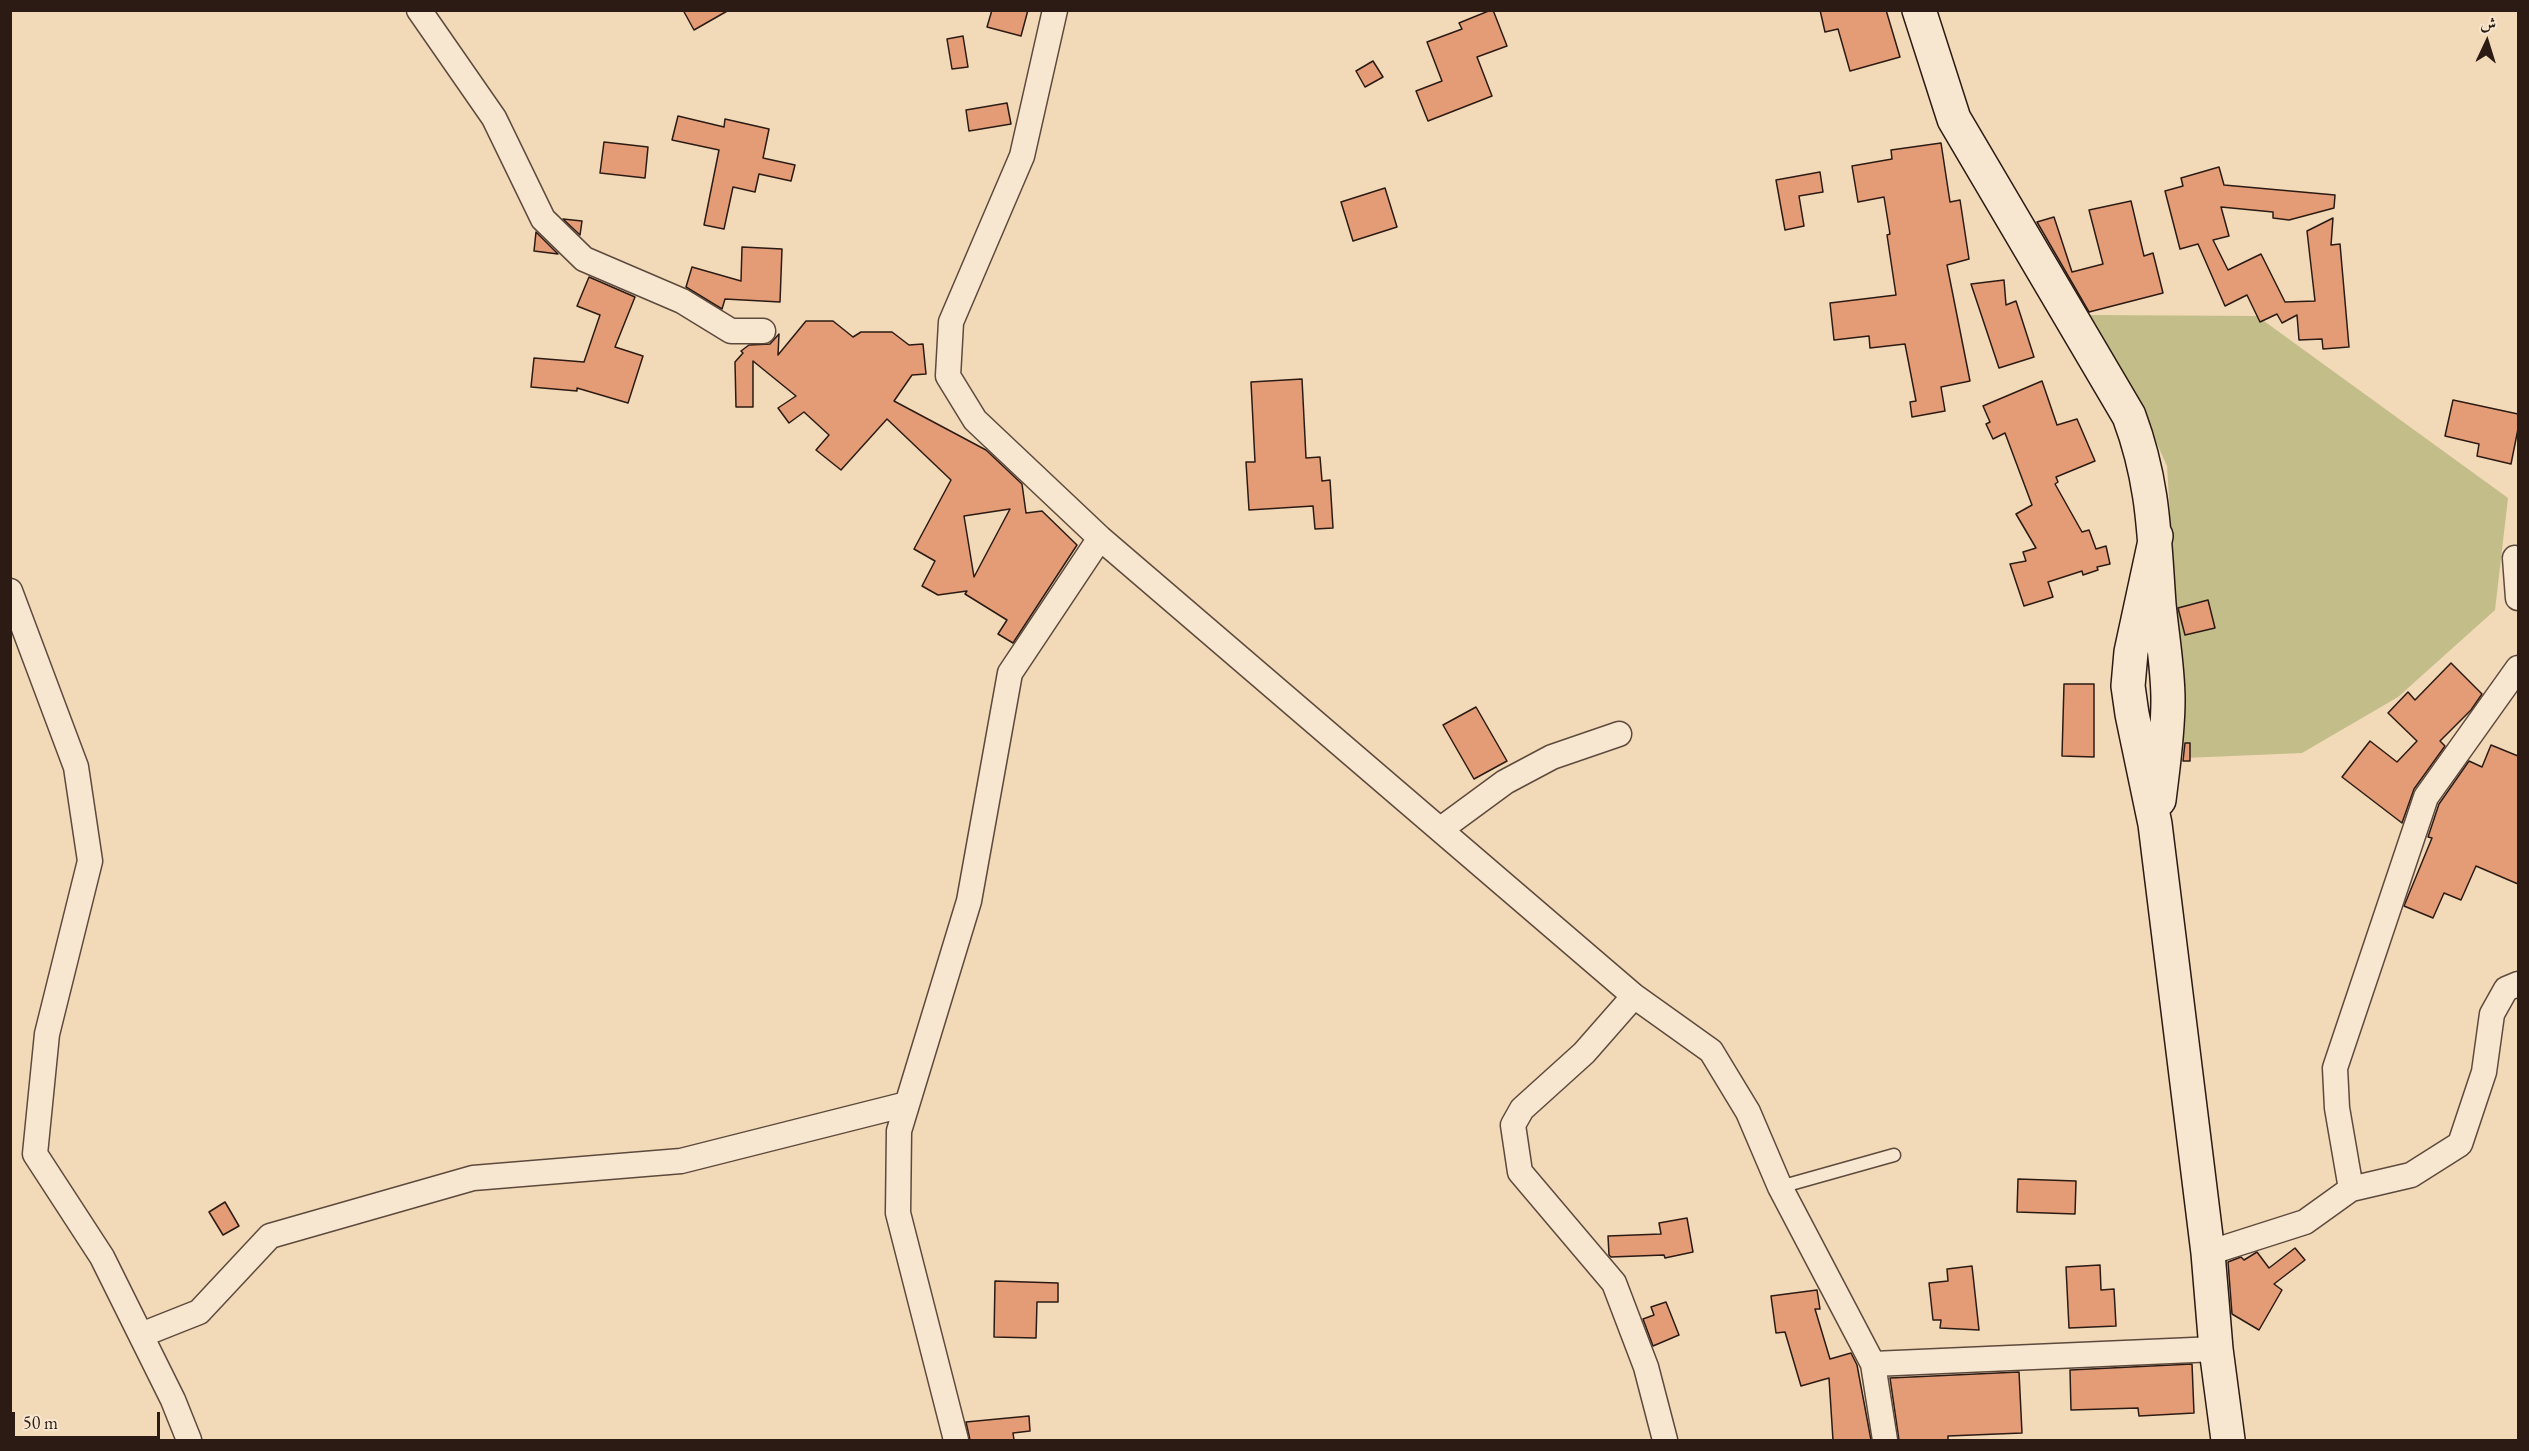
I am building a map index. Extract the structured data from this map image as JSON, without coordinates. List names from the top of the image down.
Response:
{
  "scale_bar": "50 m",
  "north": "top"
}
